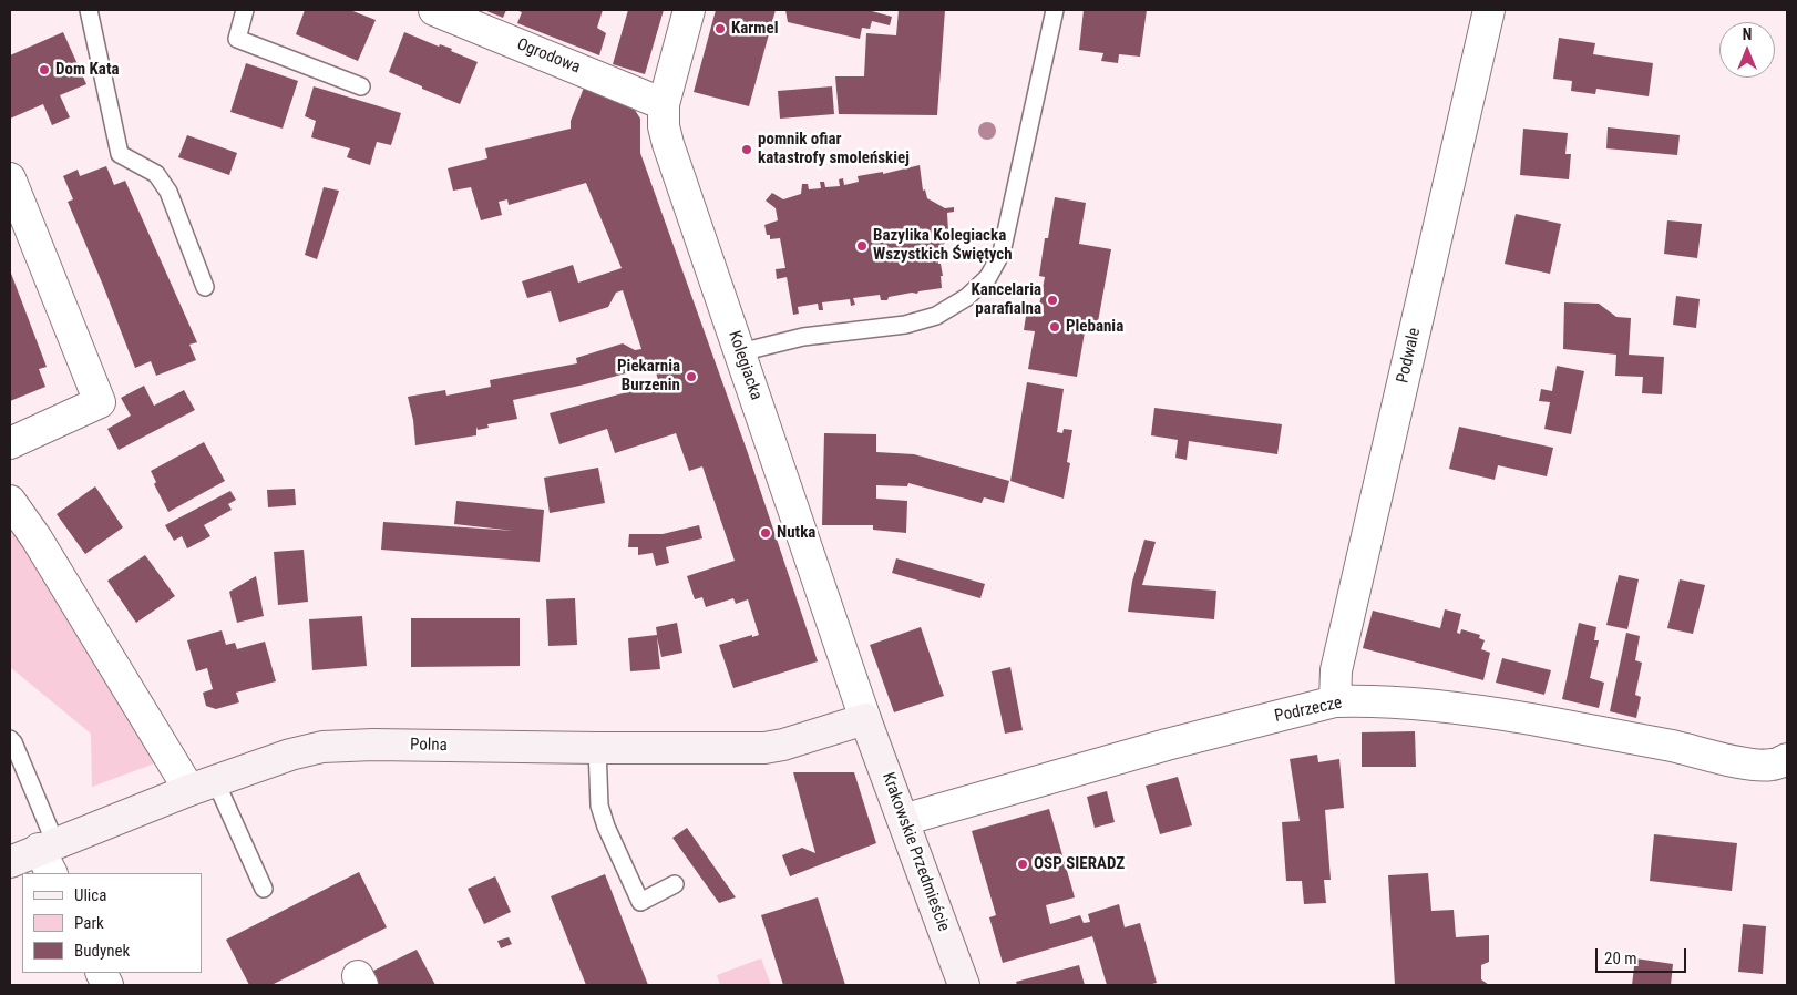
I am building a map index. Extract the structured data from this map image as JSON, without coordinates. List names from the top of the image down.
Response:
{
  "streets": {
    "street": [
      "Ogrodowa",
      "Podwale",
      "Kolegiacka",
      "Podrzecze",
      "Polna",
      "Krakowskie Przedmieście"
    ]
  },
  "crossings": [
    ["Ogrodowa", "Kolegiacka"],
    ["Podwale", "Podrzecze"],
    ["Kolegiacka", "Polna"],
    ["Kolegiacka", "Krakowskie Przedmieście"],
    ["Podrzecze", "Krakowskie Przedmieście"],
    ["Polna", "Krakowskie Przedmieście"]
  ],
  "places": [
    "Karmel",
    "Dom Kata",
    "pomnik ofiar katastrofy smoleńskiej",
    "Bazylika Kolegiacka Wszystkich Świętych",
    "Kancelaria parafialna",
    "Plebania",
    "Piekarnia Burzenin",
    "Nutka",
    "OSP SIERADZ"
  ],
  "legend": ["Ulica", "Park", "Budynek"],
  "scale_bar": "20 m",
  "north": "top"
}
